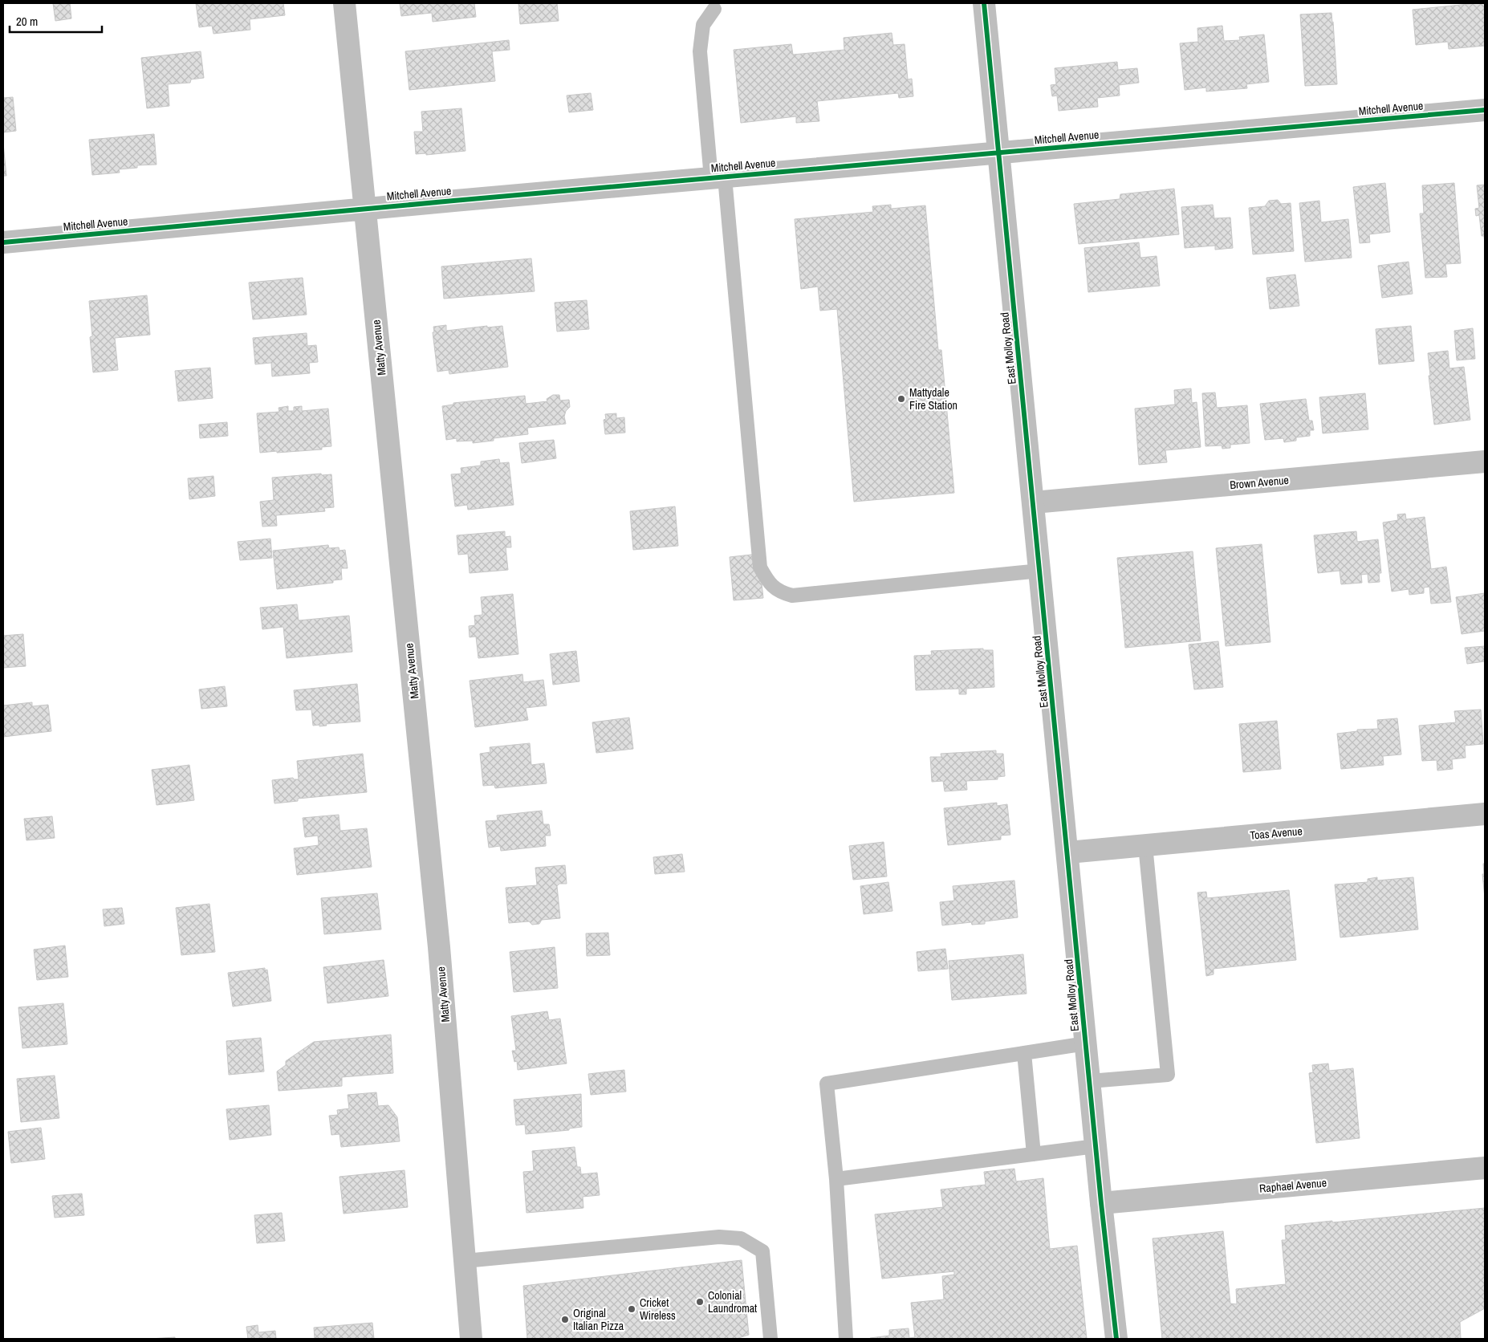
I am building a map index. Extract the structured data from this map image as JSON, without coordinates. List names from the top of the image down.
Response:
{
  "streets": {
    "street": [
      "Mitchell Avenue",
      "Matty Avenue",
      "East Molloy Road",
      "Brown Avenue",
      "Toas Avenue",
      "Raphael Avenue"
    ]
  },
  "crossings": [
    ["Mitchell Avenue", "Matty Avenue"],
    ["Mitchell Avenue", "East Molloy Road"],
    ["East Molloy Road", "Brown Avenue"],
    ["East Molloy Road", "Toas Avenue"],
    ["East Molloy Road", "Raphael Avenue"]
  ],
  "places": [
    "Mattydale Fire Station",
    "Colonial Laundromat",
    "Cricket Wireless",
    "Original Italian Pizza"
  ],
  "scale_bar": "20 m"
}
